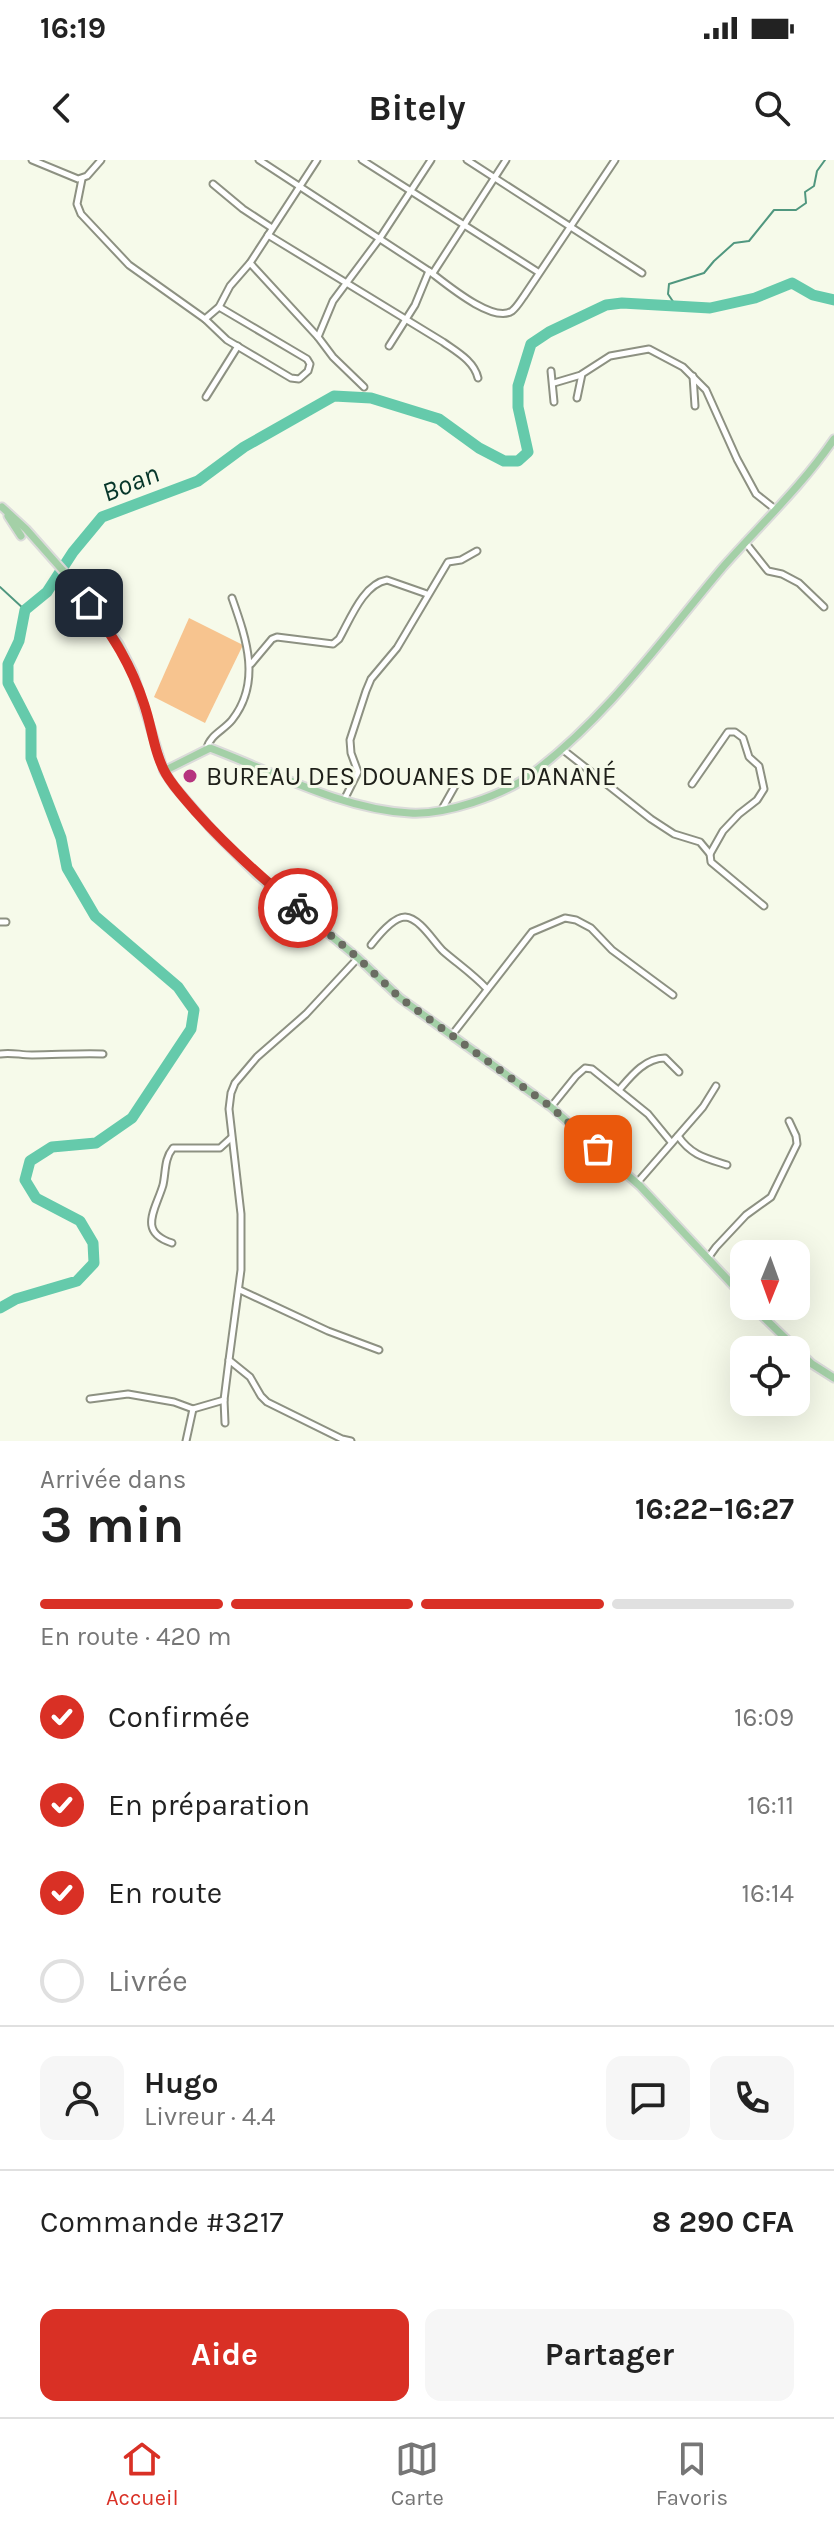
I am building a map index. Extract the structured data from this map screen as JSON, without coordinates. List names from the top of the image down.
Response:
{
  "water": ["Boan"],
  "places": ["BUREAU DES DOUANES DE DANANÉ"],
  "north": "bottom",
  "page": {
    "status": "16:19",
    "header": "Bitely",
    "heading": ["3 min", "Arrivée dans", "16:22–16:27"],
    "panel": [
      "Hugo",
      "Livreur · 4.4",
      "Commande #3217",
      "8 290 CFA"
    ],
    "bar": "En route · 420 m",
    "list": [
      ["Confirmée", "16:09"],
      ["En préparation", "16:11"],
      ["En route", "16:14"],
      "Livrée"
    ],
    "buttons": ["Aide", "Partager"],
    "tabs": ["Accueil", "Carte", "Favoris"]
  }
}
